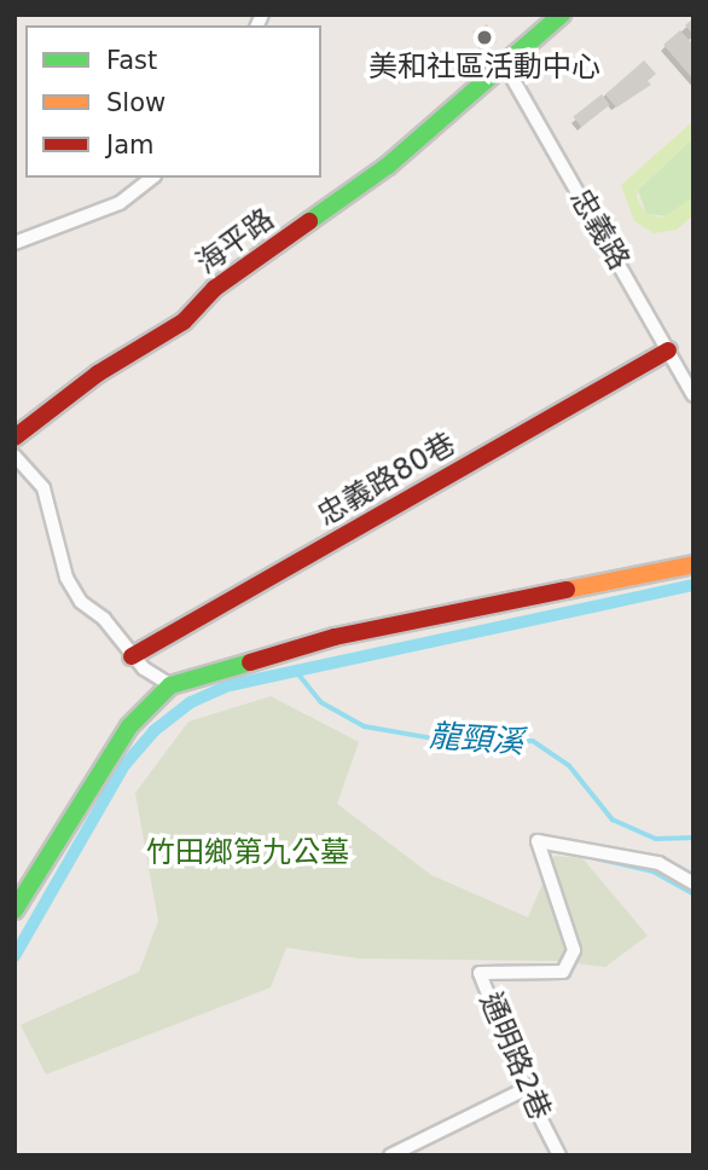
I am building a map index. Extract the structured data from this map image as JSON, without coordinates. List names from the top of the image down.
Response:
{
  "streets": {
    "street": [
      "忠義路",
      "海平路",
      "忠義路80巷",
      "通明路2巷"
    ]
  },
  "crossings": [
    ["忠義路", "海平路"],
    ["忠義路", "忠義路80巷"]
  ],
  "water": ["龍頸溪"],
  "parks": ["竹田鄉第九公墓"],
  "places": ["美和社區活動中心"],
  "legend": ["Fast", "Slow", "Jam"]
}
